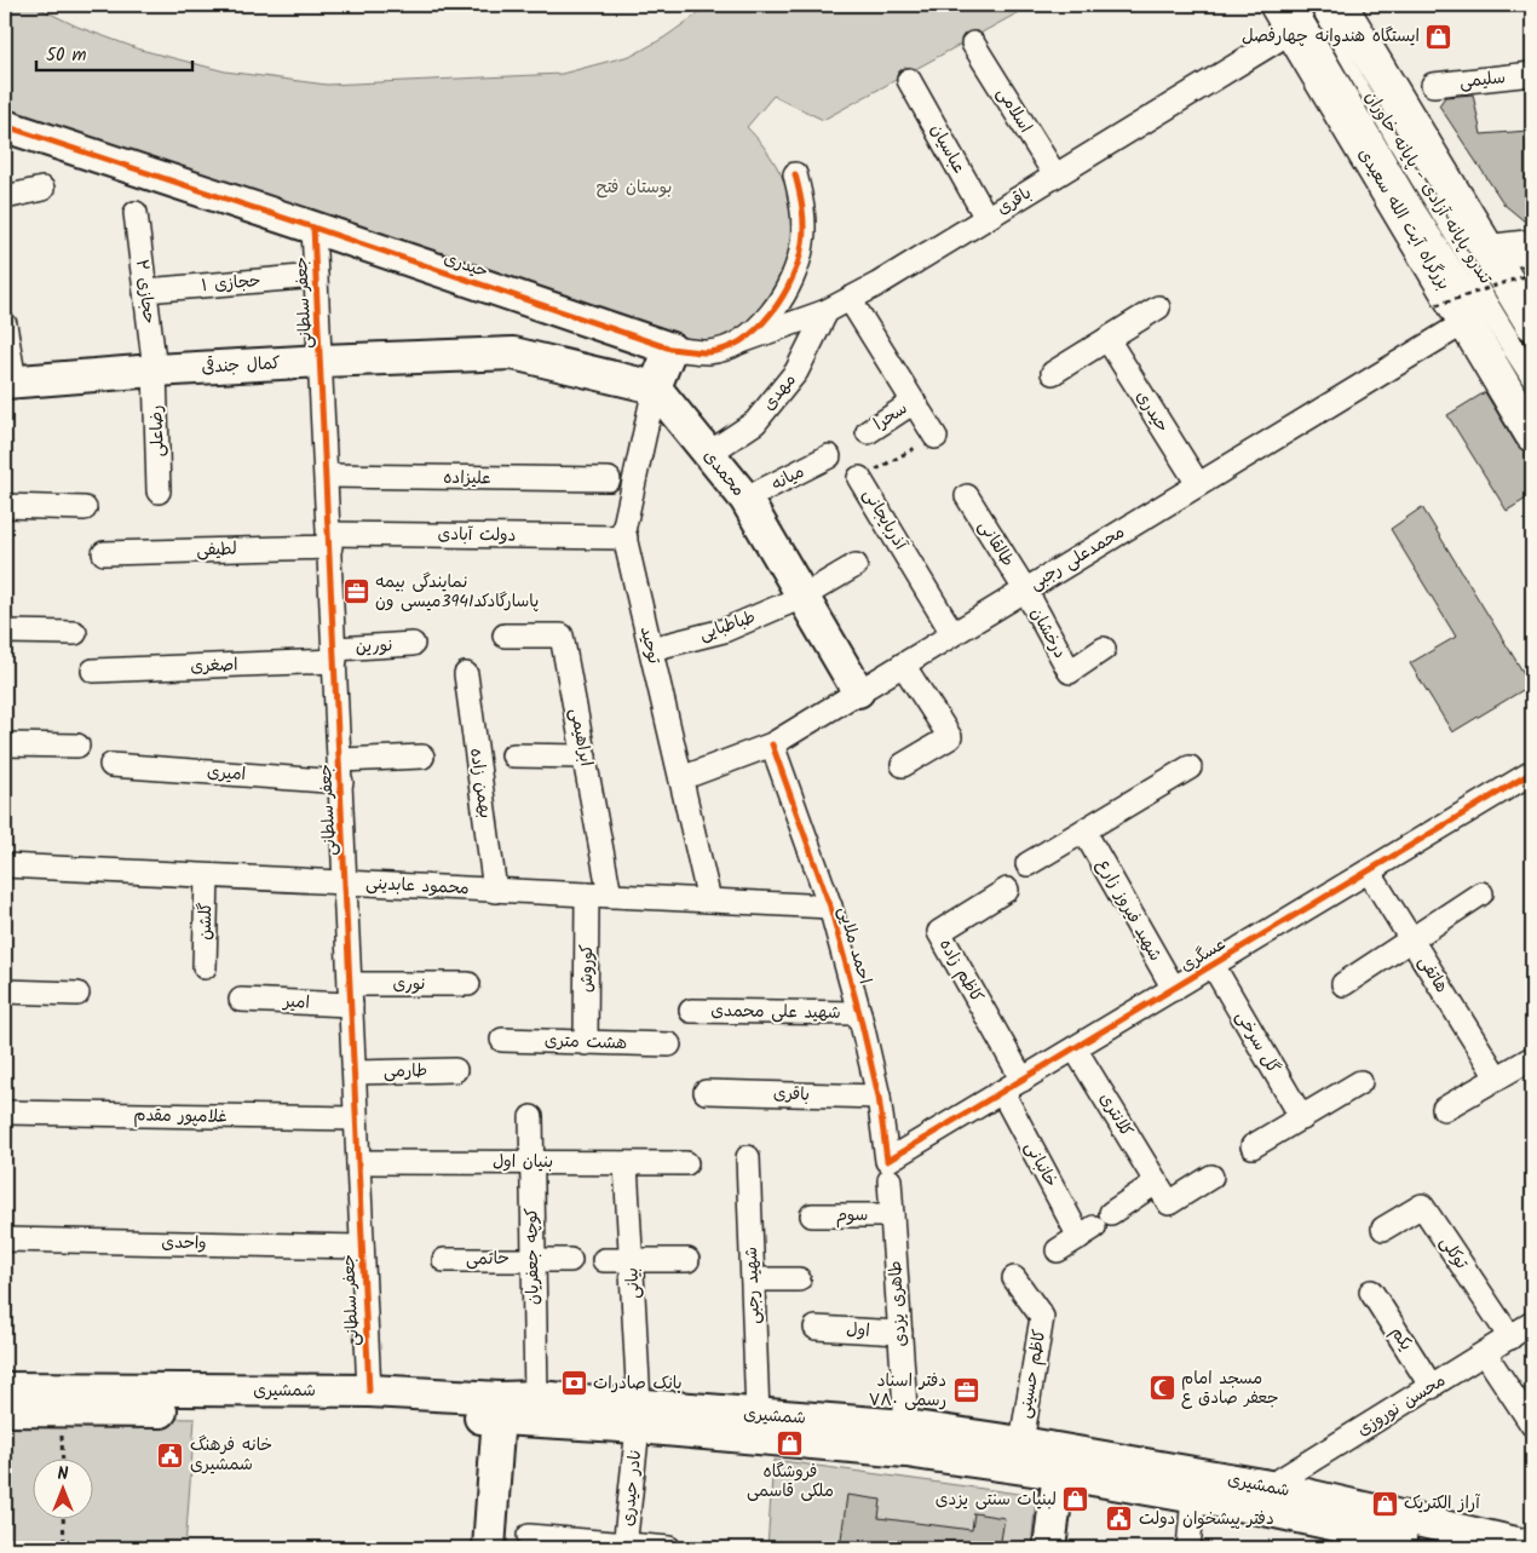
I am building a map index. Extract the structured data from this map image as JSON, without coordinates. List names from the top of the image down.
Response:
{
  "streets": {
    "main road": [
      "بزرگراه آیت الله سعیدی",
      "حیدری",
      "کمال جندقی",
      "محمدی",
      "شمشیری"
    ],
    "street": [
      "سلیمی",
      "اسلامی",
      "عباسیان",
      "باقری",
      "حجازی ۱",
      "حجازی ۲",
      "جعفر سلطانی",
      "مهدی",
      "سحرا",
      "رضاعلی",
      "علیزاده",
      "میانه",
      "آذربایجانی",
      "دولت آبادی",
      "طالقانی",
      "لطیفی",
      "محمدعلی رجبی",
      "طباطبایی",
      "درخشان",
      "توحید",
      "نورین",
      "اصغری",
      "ابراهیمی",
      "امیری",
      "بهمن زاده",
      "محمود عابدینی",
      "شهید فیروز زارع",
      "گلشن",
      "احمد ملایی",
      "عسگری",
      "کوروش",
      "کاظم زاده",
      "هاتفی",
      "نوری",
      "امیر",
      "شهید علی محمدی",
      "هشت متری",
      "گل سرخی",
      "طارمی",
      "کلانتری",
      "غلامپور مقدم",
      "بنیان اول",
      "خانبانی",
      "سوم",
      "واحدی",
      "توکلی",
      "کوچه جعفریان",
      "حاتمی",
      "بیانی",
      "شهید رجبی",
      "طاهری یزدی",
      "اول",
      "یکم",
      "کاظم حسینی",
      "محسن نوروزی",
      "نادر حیدری"
    ],
    "lane": ["تندرو پایانه آزادی - پایانه خاوران"]
  },
  "crossings": [
    ["اسلامی", "باقری"],
    ["عباسیان", "باقری"],
    ["باقری", "حیدری"],
    ["باقری", "مهدی"],
    ["باقری", "احمد ملایی"],
    ["بزرگراه آیت الله سعیدی", "محمدعلی رجبی"],
    ["حیدری", "جعفر سلطانی"],
    ["حیدری", "محمدعلی رجبی"],
    ["حجازی ۱", "حجازی ۲"],
    ["حجازی ۱", "جعفر سلطانی"],
    ["حجازی ۲", "کمال جندقی"],
    ["حجازی ۲", "رضاعلی"],
    ["جعفر سلطانی", "کمال جندقی"],
    ["جعفر سلطانی", "علیزاده"],
    ["جعفر سلطانی", "دولت آبادی"],
    ["جعفر سلطانی", "لطیفی"],
    ["جعفر سلطانی", "نورین"],
    ["جعفر سلطانی", "اصغری"],
    ["جعفر سلطانی", "امیری"],
    ["جعفر سلطانی", "محمود عابدینی"],
    ["جعفر سلطانی", "نوری"],
    ["جعفر سلطانی", "امیر"],
    ["جعفر سلطانی", "طارمی"],
    ["جعفر سلطانی", "غلامپور مقدم"],
    ["جعفر سلطانی", "بنیان اول"],
    ["جعفر سلطانی", "واحدی"],
    ["جعفر سلطانی", "شمشیری"],
    ["کمال جندقی", "رضاعلی"],
    ["کمال جندقی", "محمدی"],
    ["کمال جندقی", "توحید"],
    ["مهدی", "محمدی"],
    ["محمدی", "میانه"],
    ["محمدی", "محمدعلی رجبی"],
    ["محمدی", "طباطبایی"],
    ["محمدی", "توحید"],
    ["آذربایجانی", "محمدعلی رجبی"],
    ["دولت آبادی", "لطیفی"],
    ["دولت آبادی", "توحید"],
    ["طالقانی", "محمدعلی رجبی"],
    ["طالقانی", "درخشان"],
    ["محمدعلی رجبی", "درخشان"],
    ["محمدعلی رجبی", "توحید"],
    ["محمدعلی رجبی", "احمد ملایی"],
    ["طباطبایی", "توحید"],
    ["توحید", "محمود عابدینی"],
    ["نورین", "اصغری"],
    ["ابراهیمی", "محمود عابدینی"],
    ["بهمن زاده", "محمود عابدینی"],
    ["محمود عابدینی", "گلشن"],
    ["محمود عابدینی", "احمد ملایی"],
    ["محمود عابدینی", "کوروش"],
    ["شهید فیروز زارع", "عسگری"],
    ["احمد ملایی", "عسگری"],
    ["احمد ملایی", "شهید علی محمدی"],
    ["احمد ملایی", "طاهری یزدی"],
    ["عسگری", "کاظم زاده"],
    ["عسگری", "هاتفی"],
    ["عسگری", "گل سرخی"],
    ["عسگری", "کلانتری"],
    ["عسگری", "خانبانی"],
    ["عسگری", "طاهری یزدی"],
    ["کوروش", "هشت متری"],
    ["نوری", "امیر"],
    ["بنیان اول", "کوچه جعفریان"],
    ["بنیان اول", "بیانی"],
    ["سوم", "طاهری یزدی"],
    ["توکلی", "محسن نوروزی"],
    ["کوچه جعفریان", "حاتمی"],
    ["کوچه جعفریان", "شمشیری"],
    ["بیانی", "شمشیری"],
    ["بیانی", "نادر حیدری"],
    ["شهید رجبی", "شمشیری"],
    ["طاهری یزدی", "اول"],
    ["طاهری یزدی", "شمشیری"],
    ["یکم", "محسن نوروزی"],
    ["کاظم حسینی", "شمشیری"],
    ["شمشیری", "محسن نوروزی"],
    ["شمشیری", "نادر حیدری"]
  ],
  "parks": ["بوستان فتح"],
  "places": {
    "shop": [
      "ایستگاه هندوانه چهارفصل",
      "فروشگاه ملکی قاسمی",
      "لبنیات سنتی یزدی",
      "آراز الکتریک"
    ],
    "office": ["نمایندگی بیمه پاسارگادکد3941میسی ون", "دفتر اسناد رسمی ۷۸۰"],
    "bank": ["بانک صادرات"],
    "mosque": ["مسجد امام جعفر صادق ع"],
    "public building": ["خانه فرهنگ شمشیری", "دفتر پیشخوان دولت"]
  },
  "scale_bar": "50 m",
  "north": "top"
}
